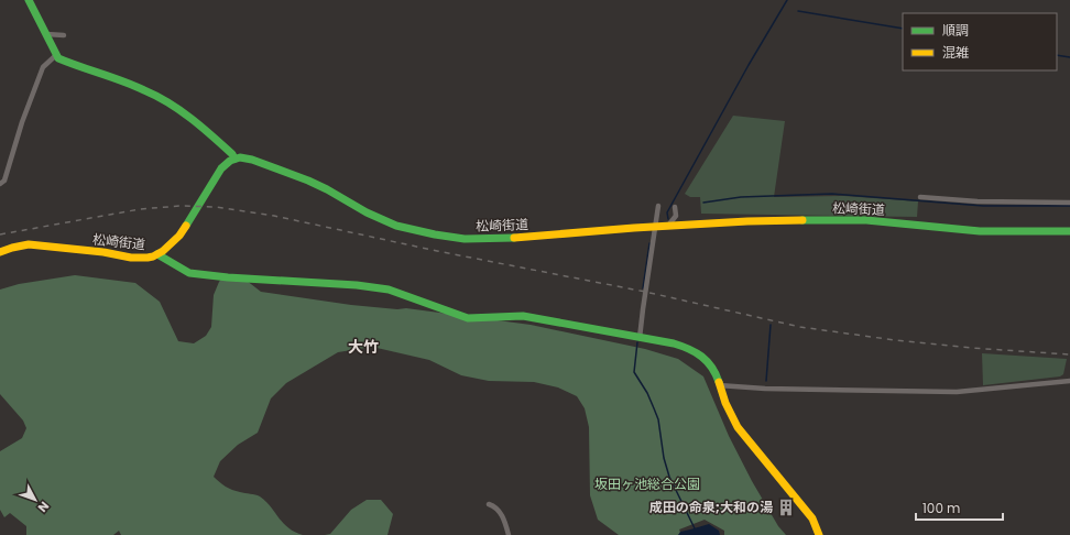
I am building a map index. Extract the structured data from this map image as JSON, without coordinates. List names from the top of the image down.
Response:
{
  "streets": {
    "main road": ["松崎街道"]
  },
  "districts": ["大竹"],
  "parks": ["坂田ヶ池総合公園"],
  "places": {
    "building": ["成田の命泉;大和の湯"]
  },
  "legend": ["順調", "混雑"],
  "scale_bar": "100 m",
  "north": "bottom right"
}
